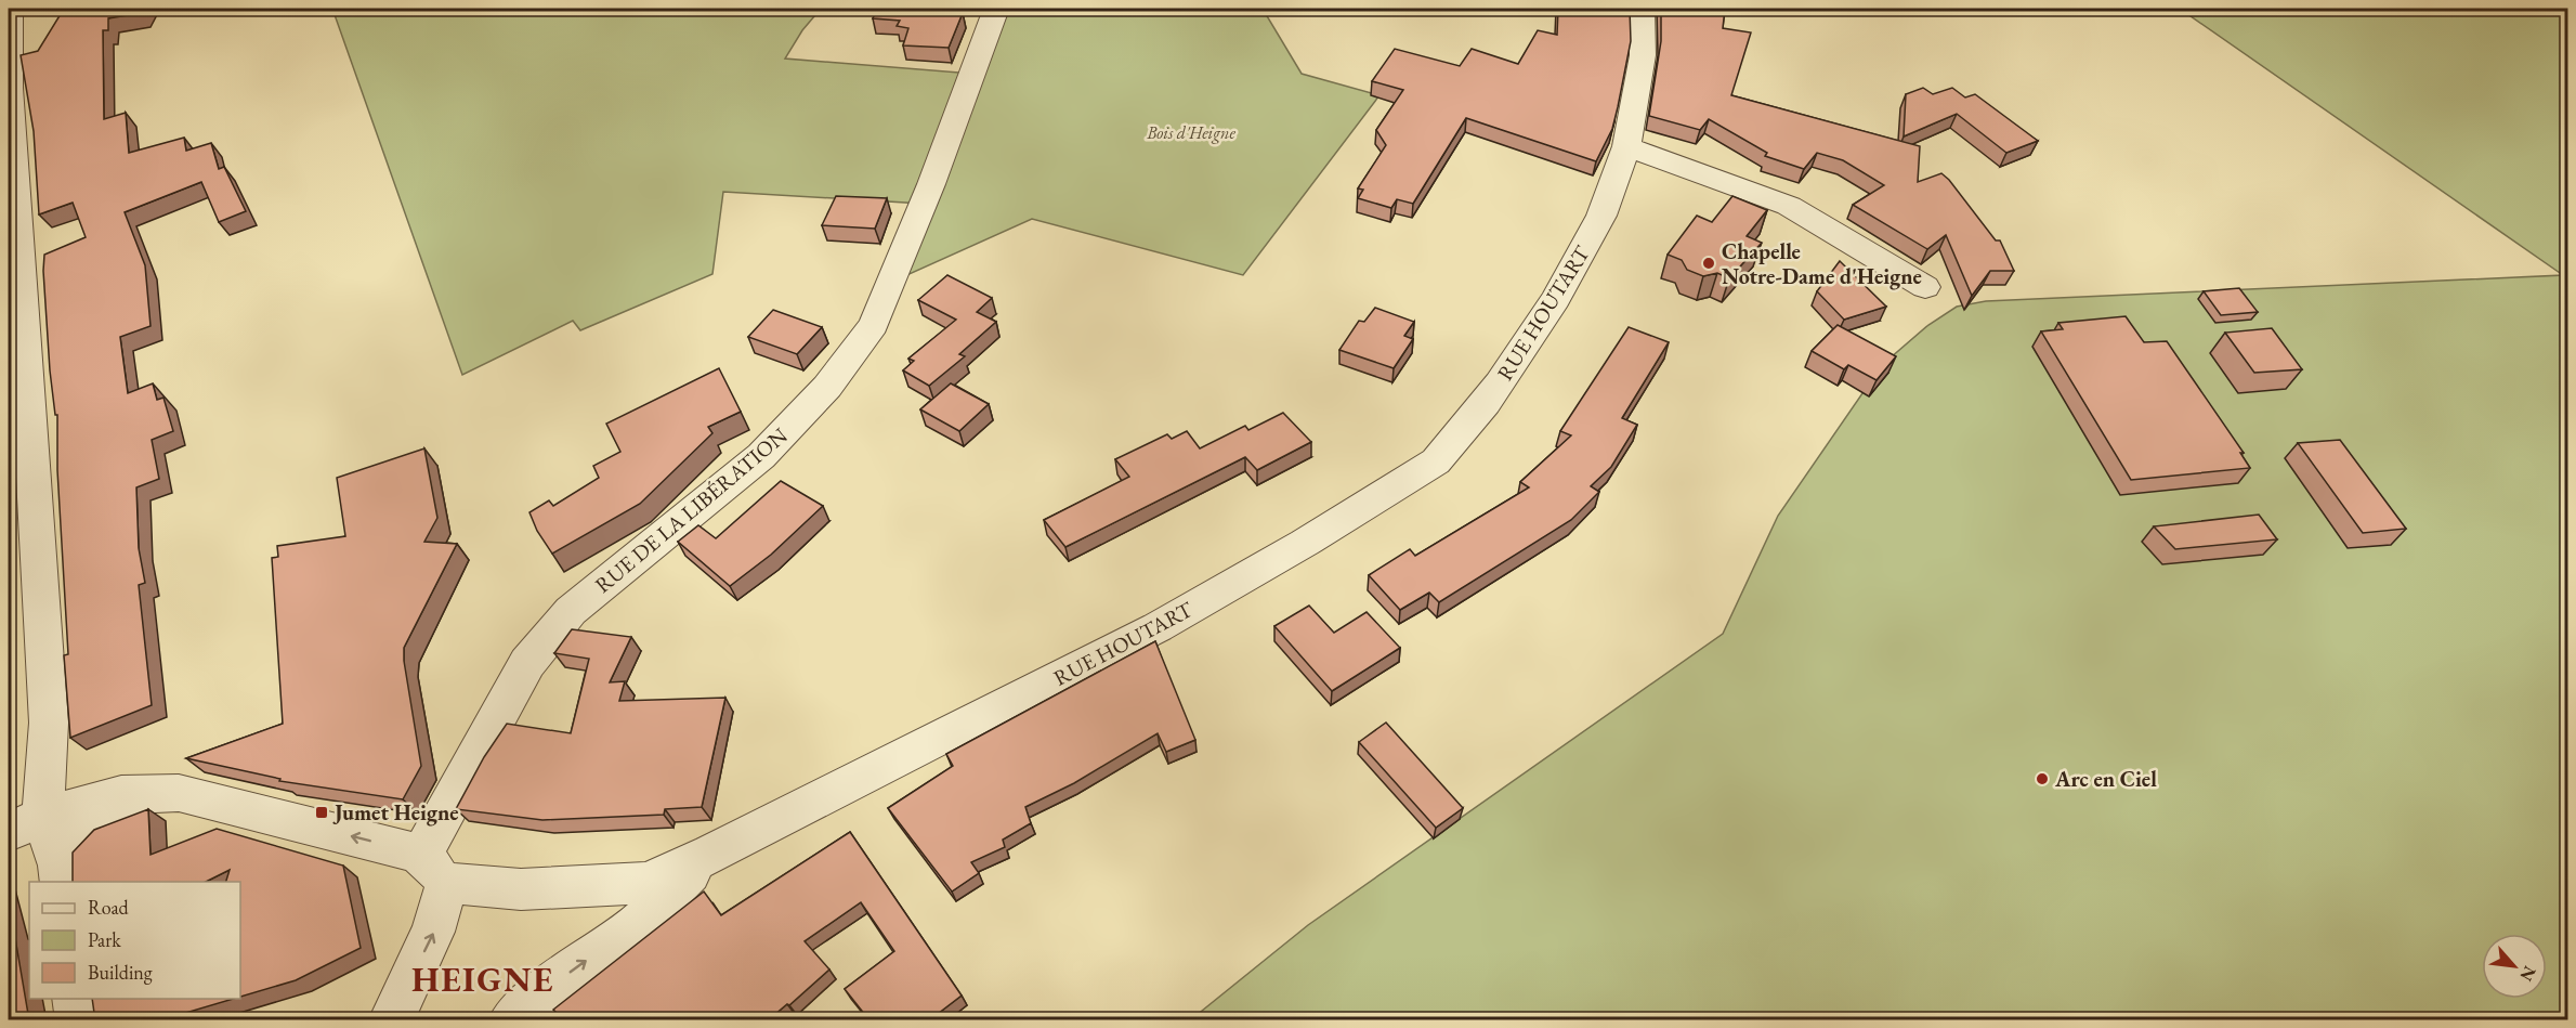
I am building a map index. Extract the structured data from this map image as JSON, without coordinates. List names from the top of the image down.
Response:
{
  "streets": {
    "street": ["RUE HOUTART", "RUE DE LA LIBÉRATION"]
  },
  "crossings": [
    ["RUE HOUTART", "RUE DE LA LIBÉRATION"]
  ],
  "districts": ["HEIGNE"],
  "parks": ["Bois d'Heigne"],
  "places": {
    "other": ["Chapelle Notre-Dame d'Heigne", "Arc en Ciel"],
    "transit": ["Jumet Heigne"]
  },
  "legend": ["Road", "Park", "Building"],
  "north": "bottom right"
}
